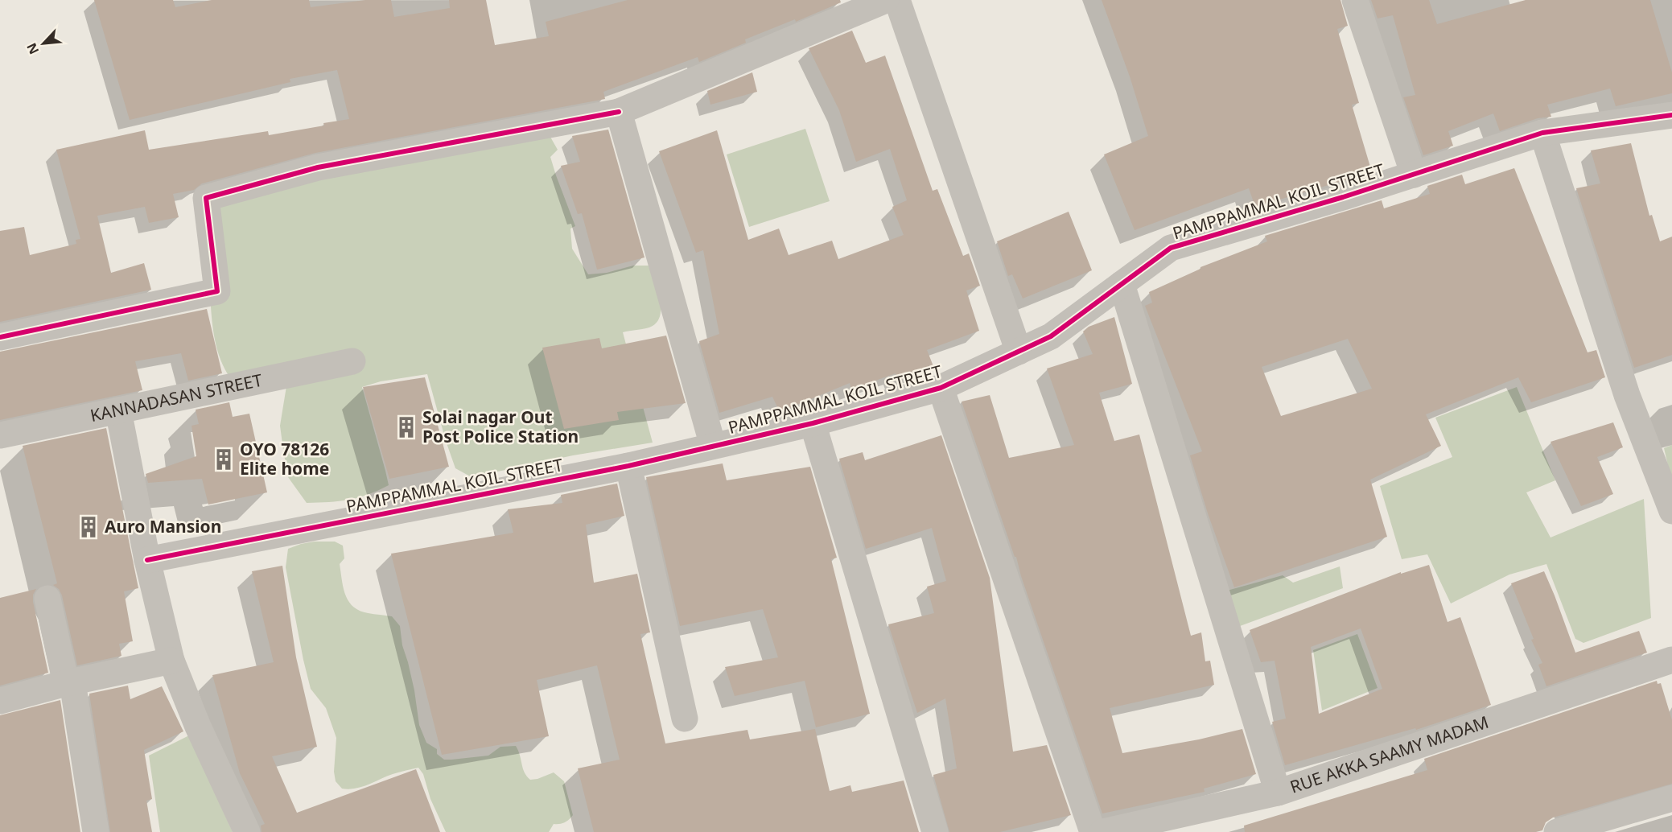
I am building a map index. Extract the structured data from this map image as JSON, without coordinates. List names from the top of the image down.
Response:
{
  "streets": {
    "street": ["PAMPPAMMAL KOIL STREET", "KANNADASAN STREET", "RUE AKKA SAAMY MADAM"]
  },
  "places": {
    "building": ["Solai nagar Out Post Police Station", "OYO 78126 Elite home", "Auro Mansion"]
  },
  "north": "bottom left"
}
